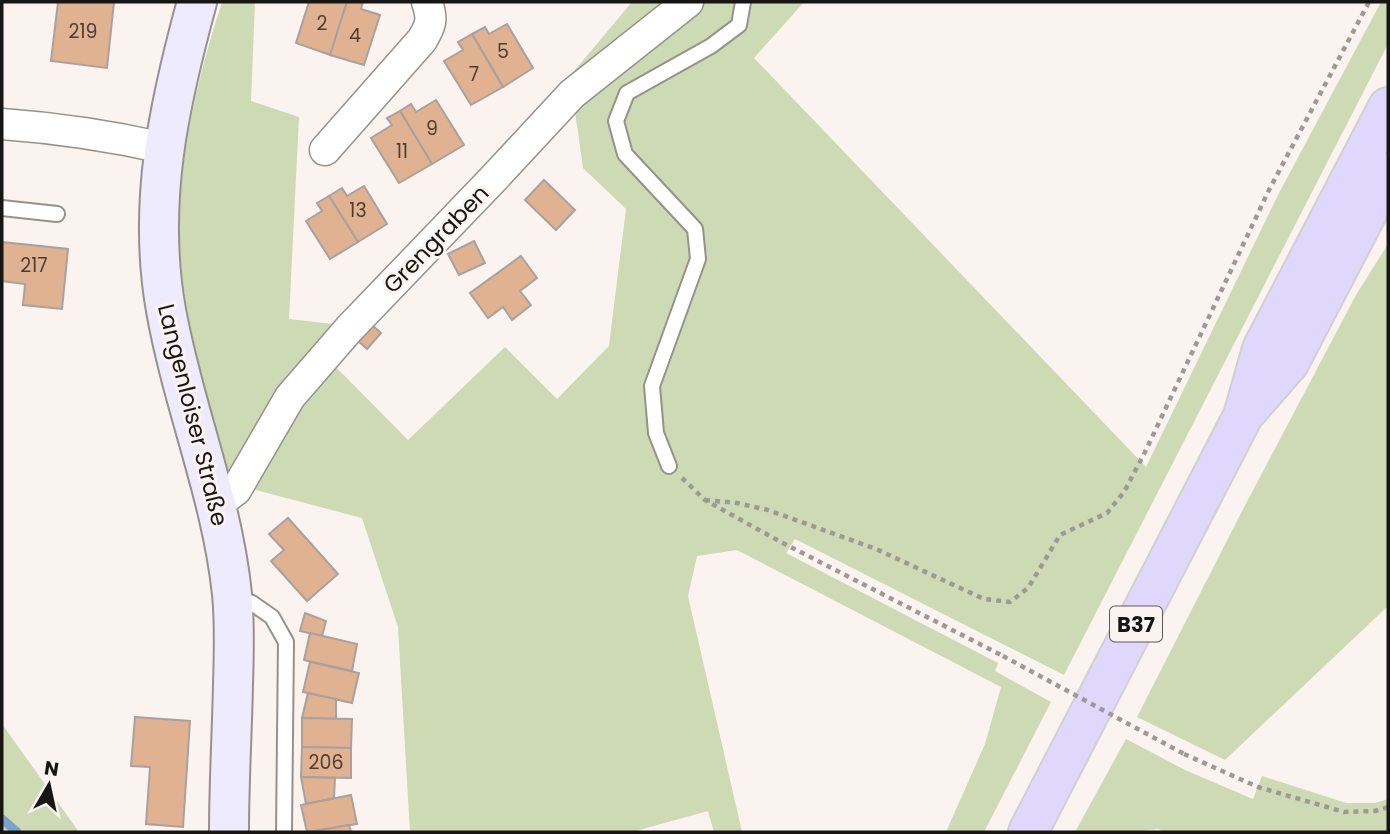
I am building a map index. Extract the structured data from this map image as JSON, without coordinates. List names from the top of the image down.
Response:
{
  "streets": {
    "main road": ["B37"],
    "street": ["Grengraben", "Langenloiser Straße"]
  },
  "crossings": [
    ["Grengraben", "Langenloiser Straße"]
  ],
  "house_numbers": [
    "2",
    "219",
    "4",
    "5",
    "7",
    "9",
    "11",
    "13",
    "217",
    "206"
  ],
  "north": "top"
}
